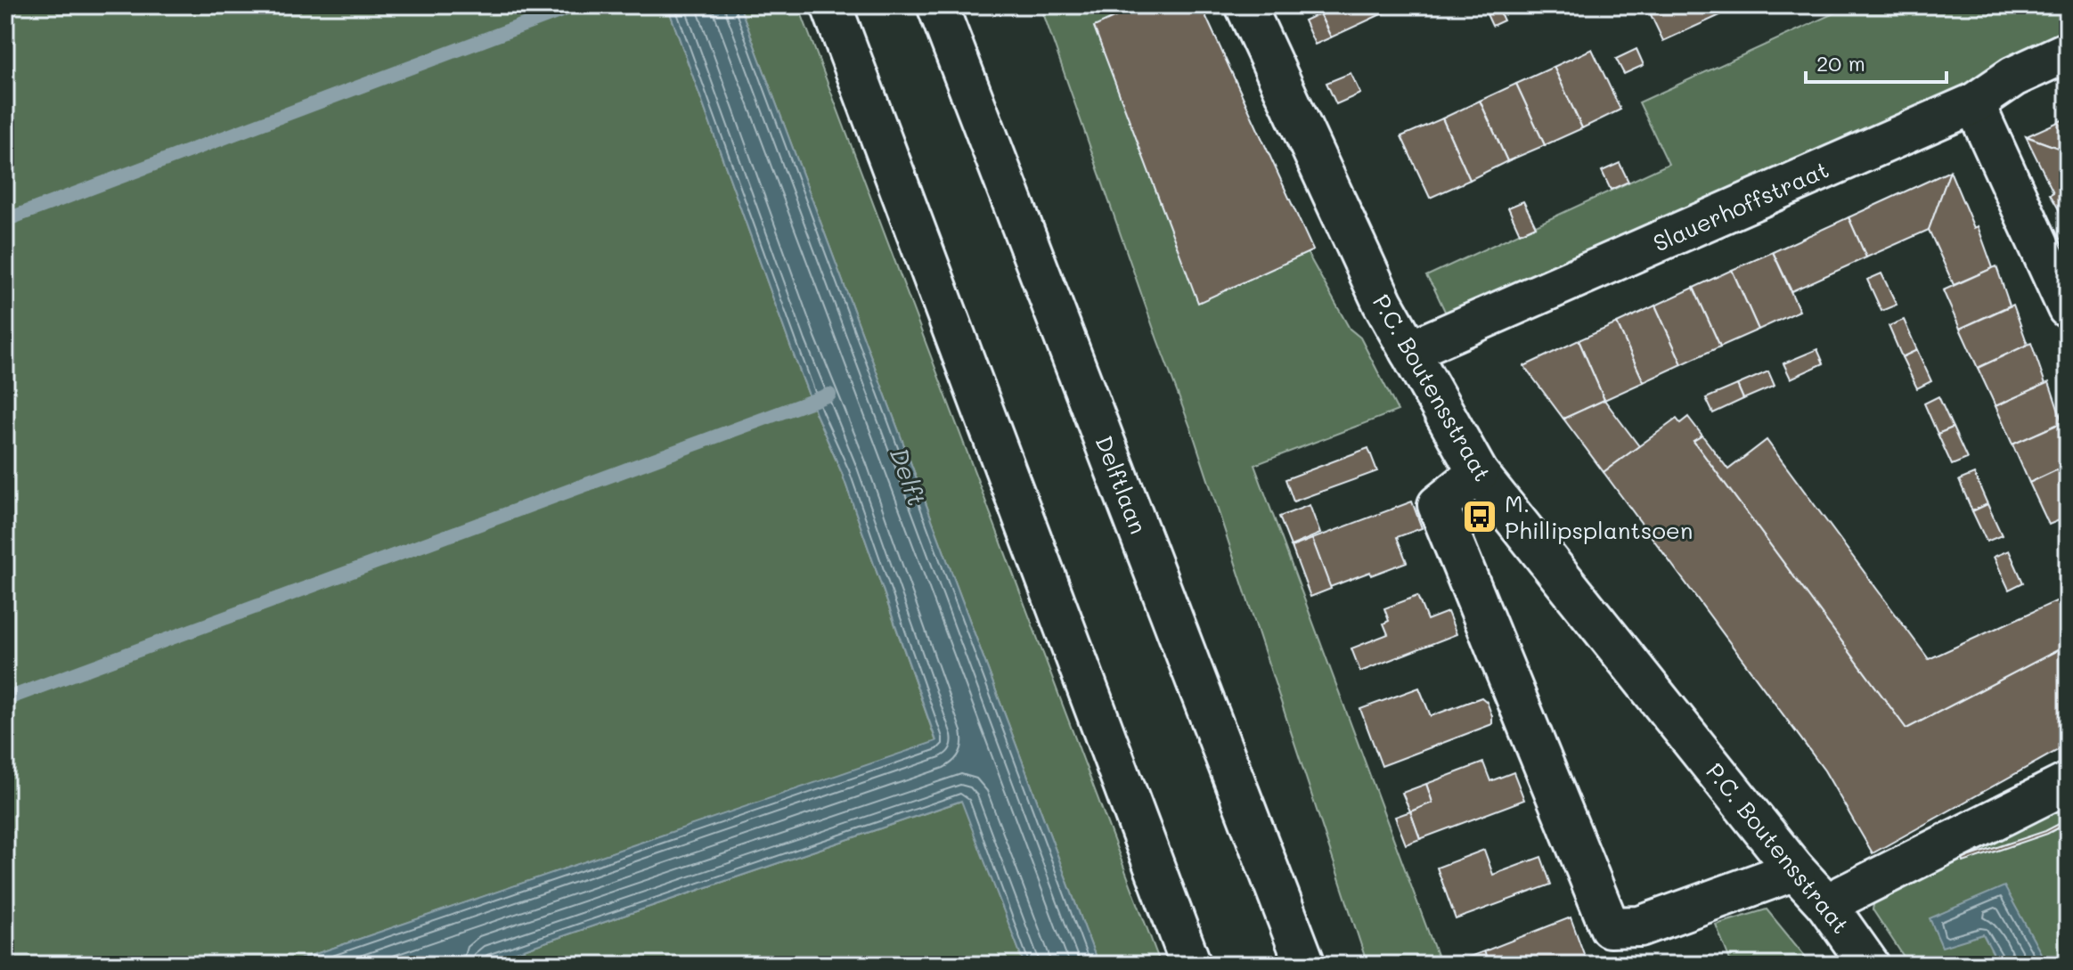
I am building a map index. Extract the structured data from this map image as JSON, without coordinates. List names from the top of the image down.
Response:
{
  "streets": {
    "street": ["Slauerhoffstraat", "P.C. Boutensstraat", "Delftlaan"]
  },
  "crossings": [
    ["Slauerhoffstraat", "P.C. Boutensstraat"]
  ],
  "water": ["Delft"],
  "places": {
    "bus stop": ["M. Phillipsplantsoen"]
  },
  "scale_bar": "20 m"
}
